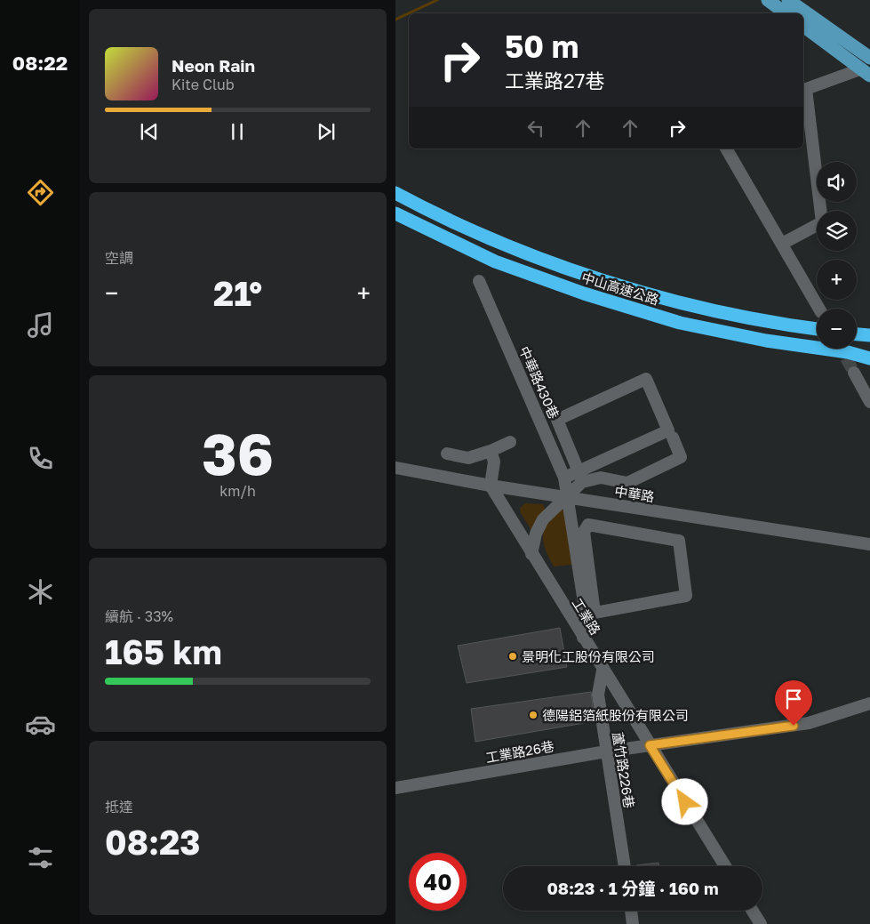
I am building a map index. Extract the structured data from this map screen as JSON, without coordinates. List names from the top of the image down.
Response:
{
  "streets": {
    "highway": ["中山高速公路"],
    "street": [
      "中華路430巷",
      "中華路",
      "工業路",
      "工業路26巷",
      "蘆竹路226巷"
    ]
  },
  "crossings": [
    ["中華路430巷", "中華路"],
    ["中華路", "工業路"],
    ["工業路", "工業路26巷"],
    ["工業路", "蘆竹路226巷"],
    ["工業路26巷", "蘆竹路226巷"]
  ],
  "places": ["景明化工股份有限公司", "德陽鋁箔紙股份有限公司"],
  "page": {
    "tabs": "08:22",
    "turn": ["50 m", "工業路27巷"],
    "song": ["Neon Rain", "Kite Club"],
    "map_buttons": ["+", "−"],
    "tile": [
      "空調",
      ["36", "km/h"],
      ["續航 · 33%", "165 km"],
      ["抵達", "08:23"]
    ],
    "heat": ["−", "21°", "+"],
    "limit": "40",
    "trip": "08:23 · 1 分鐘 · 160 m"
  }
}
